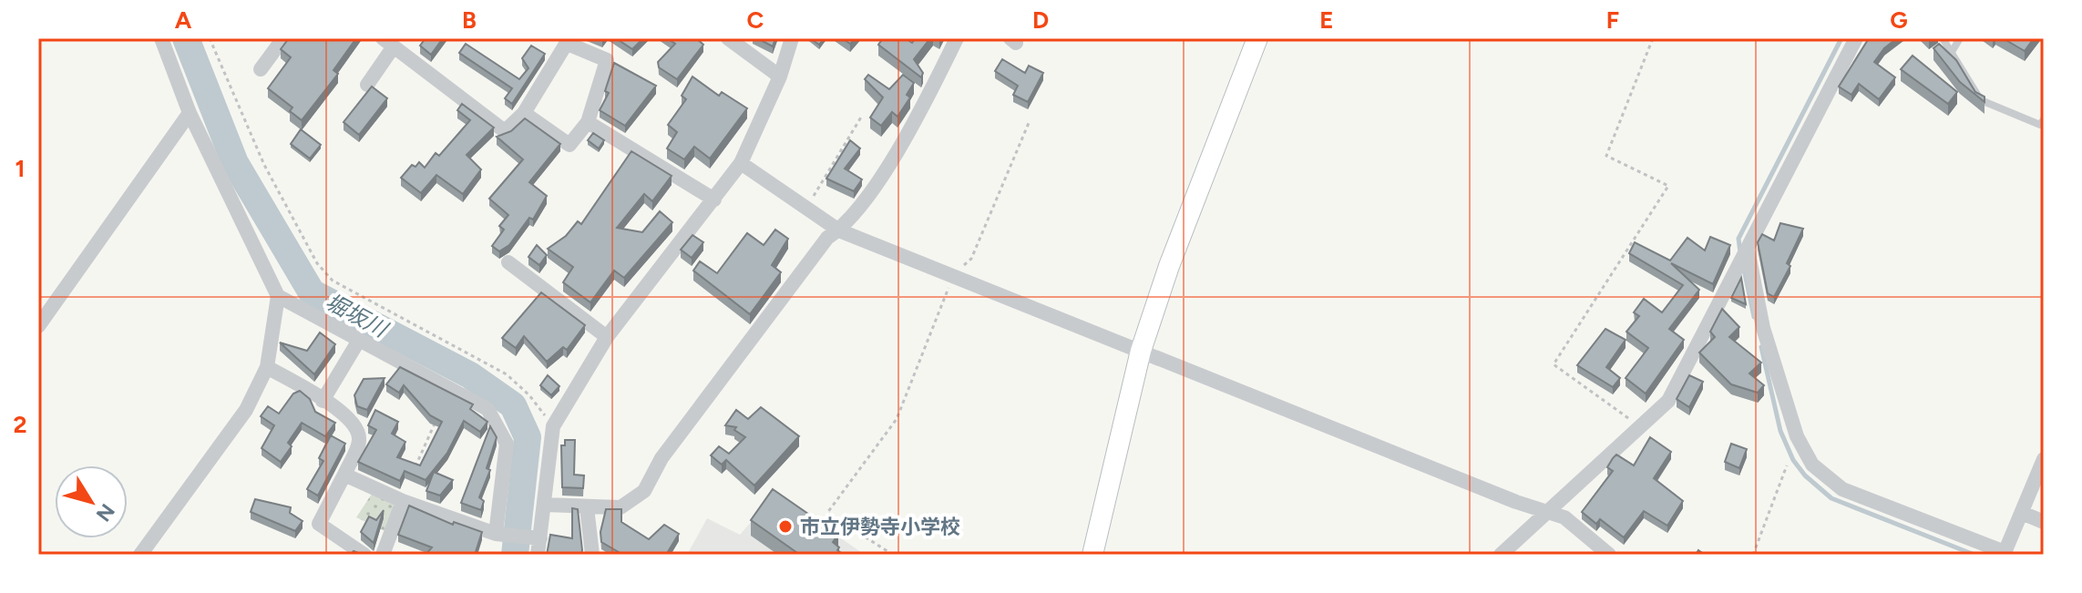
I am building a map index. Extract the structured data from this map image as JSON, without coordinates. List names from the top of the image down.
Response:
{
  "water": ["堀坂川"],
  "places": ["市立伊勢寺小学校"],
  "north": "bottom right",
  "grid": {
    "columns": [
      "A",
      "B",
      "C",
      "D",
      "E",
      "F",
      "G"
    ],
    "rows": ["1", "2"]
  }
}
